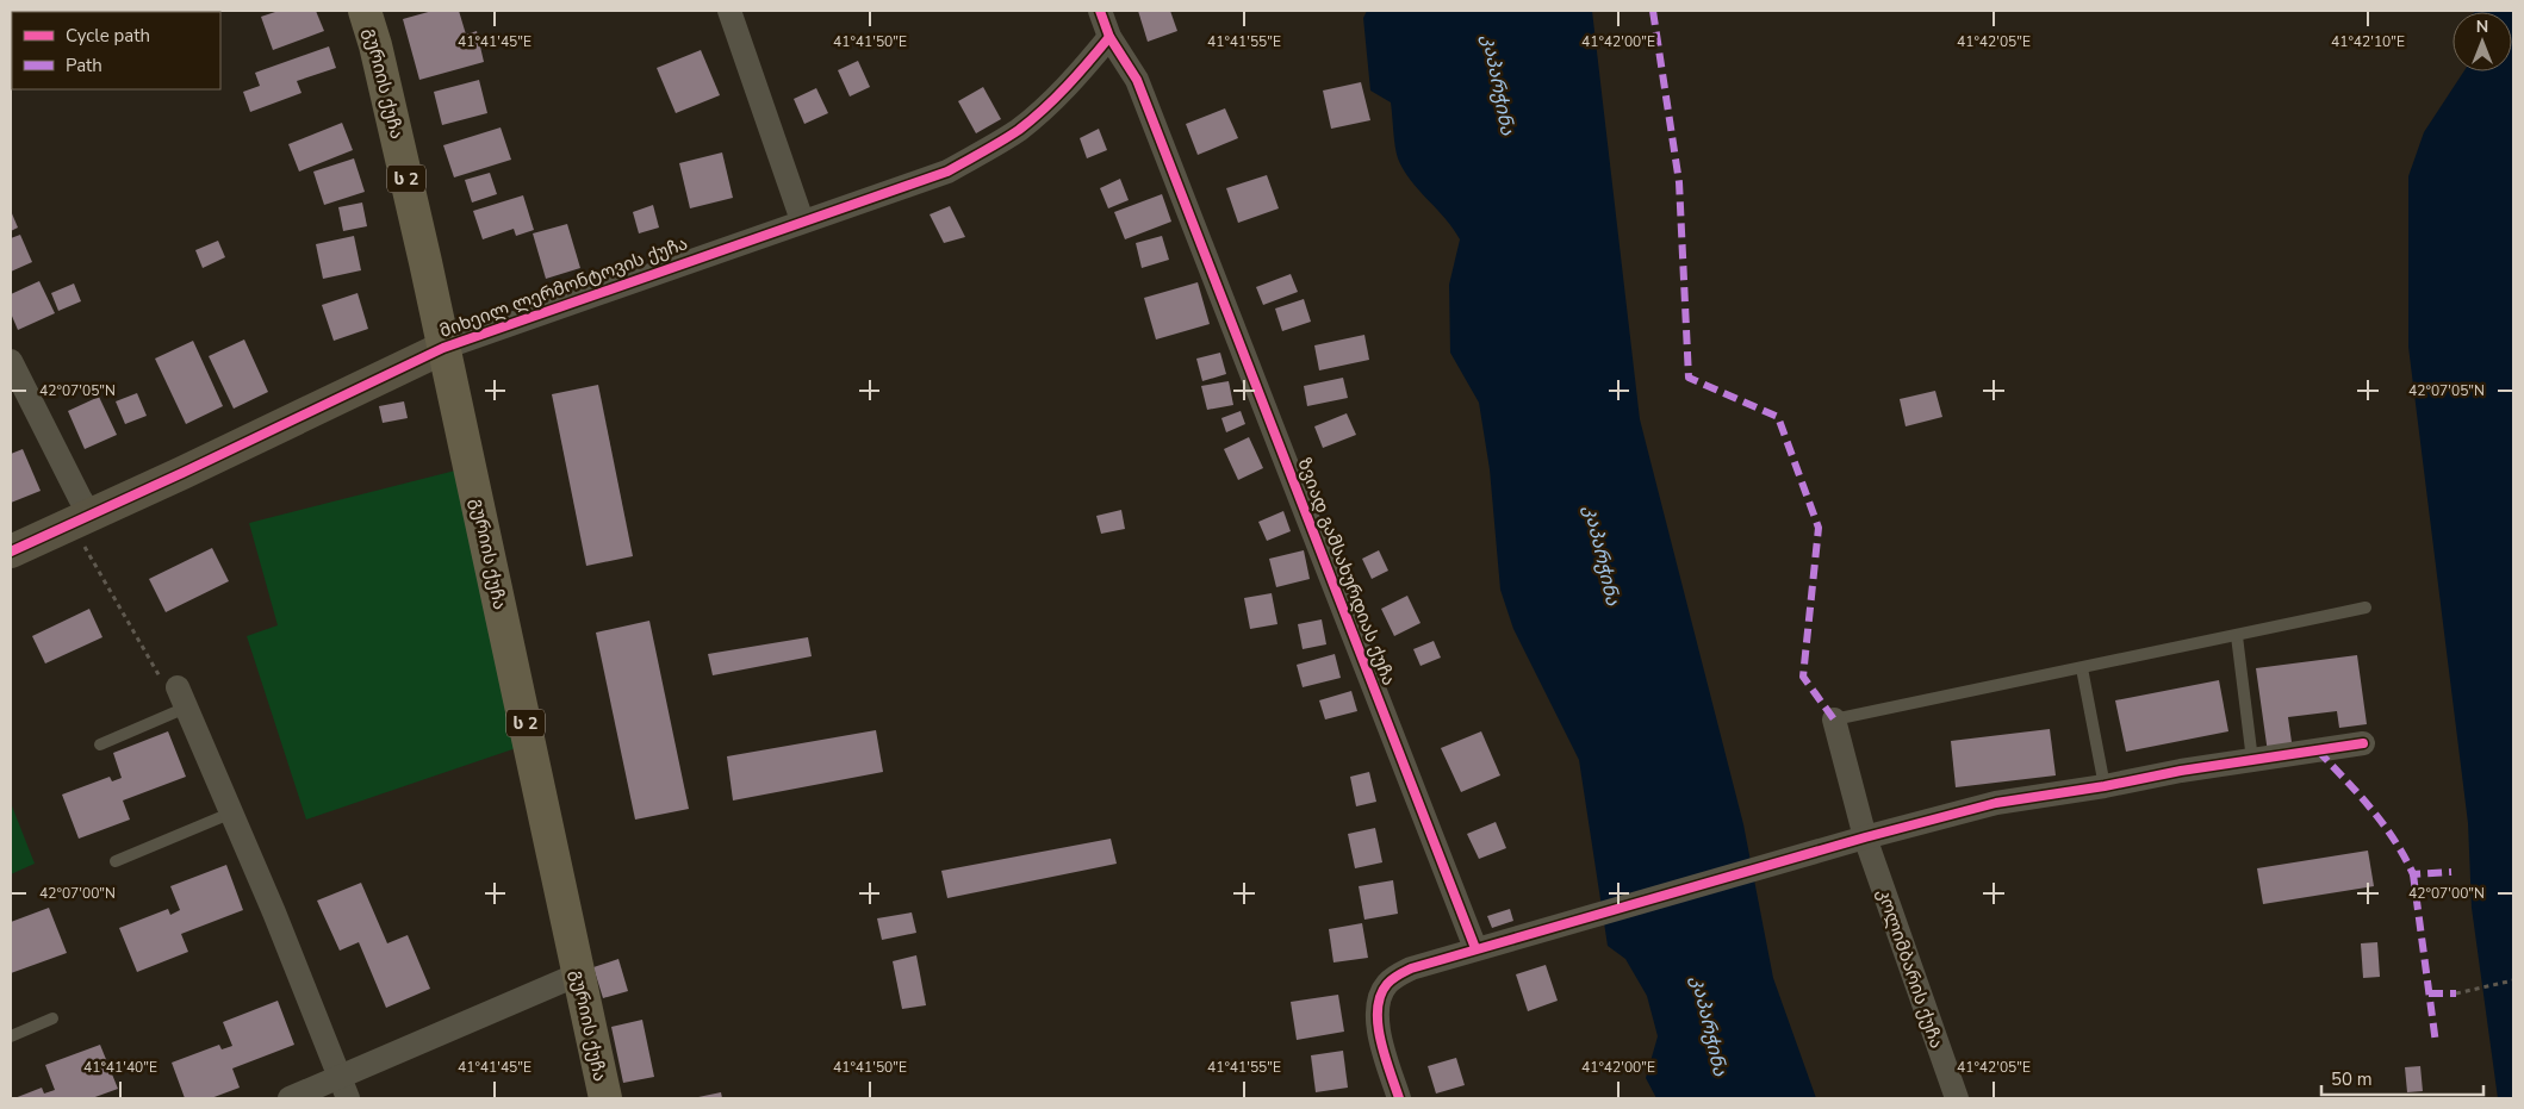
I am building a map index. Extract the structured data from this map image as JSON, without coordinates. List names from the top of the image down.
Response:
{
  "streets": {
    "highway": ["გურიის ქუჩა", "ს 2"],
    "street": ["მიხეილ ლერმონტოვის ქუჩა", "ზვიად გამსახურდიას ქუჩა", "კოლიმბარის ქუჩა"]
  },
  "crossings": [
    ["გურიის ქუჩა", "მიხეილ ლერმონტოვის ქუჩა"],
    ["მიხეილ ლერმონტოვის ქუჩა", "ზვიად გამსახურდიას ქუჩა"]
  ],
  "water": ["კაპარჭინა"],
  "legend": ["Cycle path", "Path"],
  "scale_bar": "50 m",
  "north": "top",
  "coordinates": [
    "41°41'45\"E",
    "41°41'50\"E",
    "41°41'55\"E",
    "41°42'00\"E",
    "41°42'05\"E",
    "41°42'10\"E",
    "42°07'05\"N",
    "42°07'00\"N",
    "41°41'40\"E"
  ]
}
